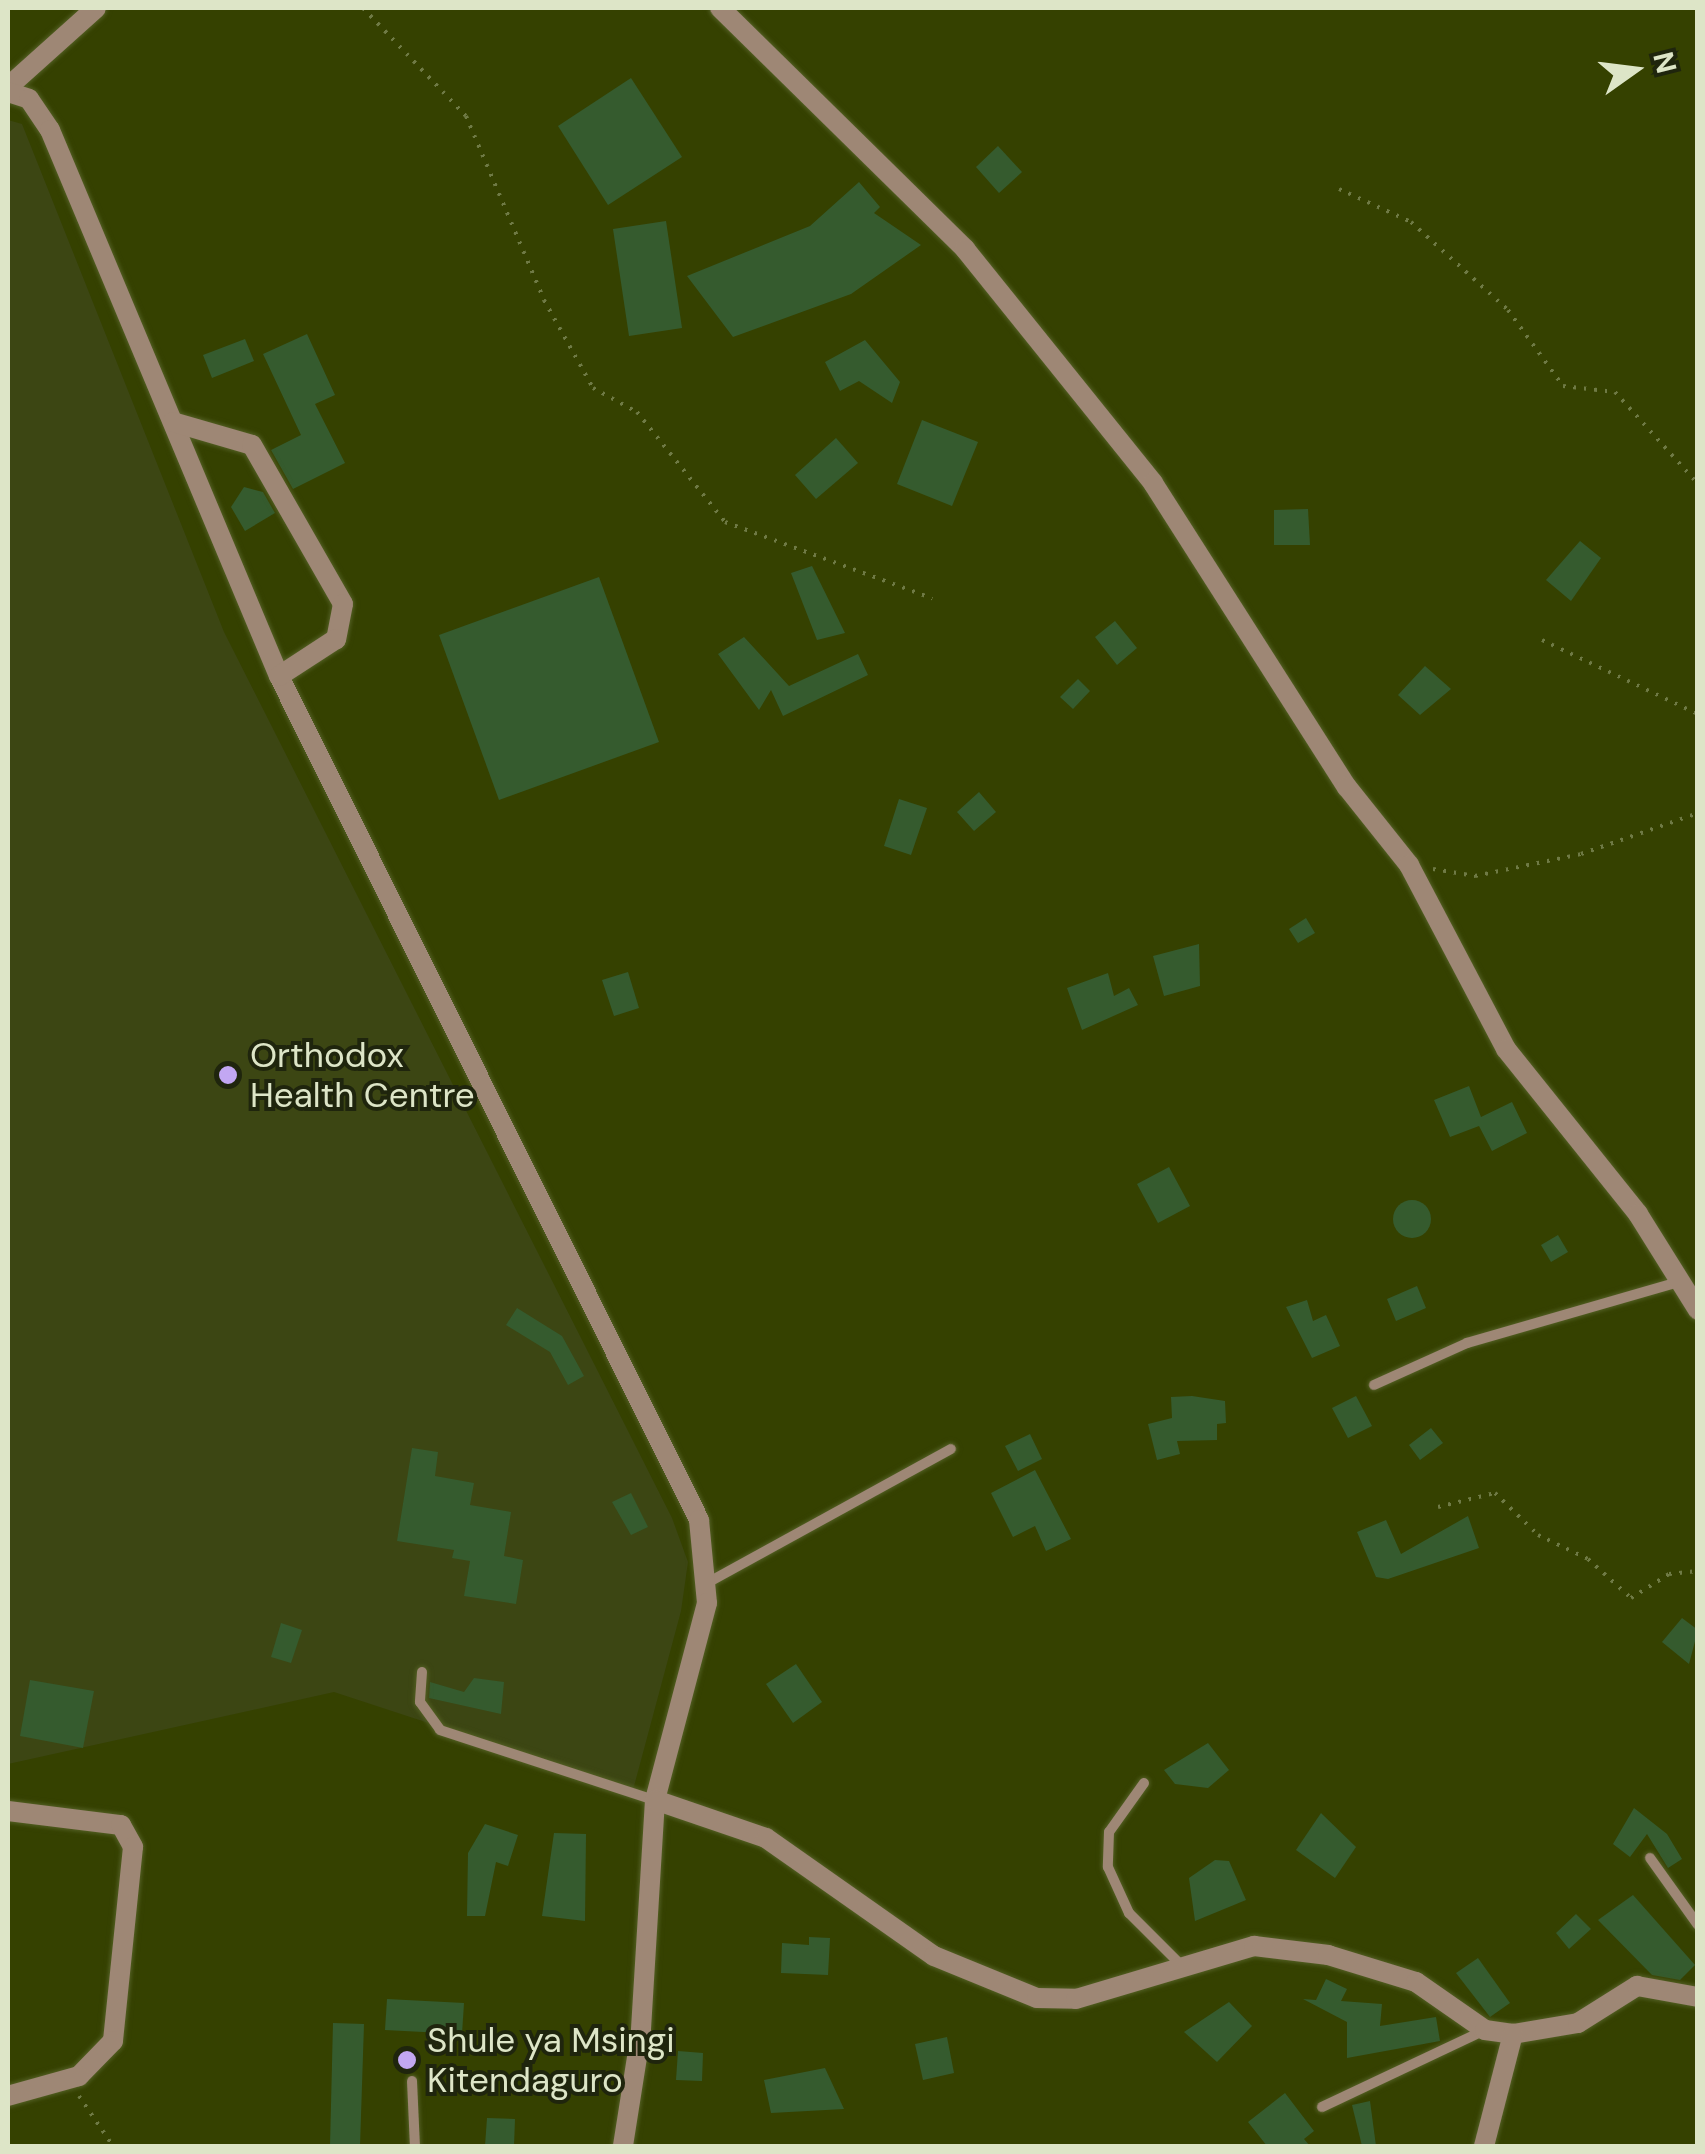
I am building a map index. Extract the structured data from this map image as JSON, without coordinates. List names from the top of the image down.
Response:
{
  "places": ["Orthodox Health Centre", "Shule ya Msingi Kitendaguro"],
  "north": "right"
}
